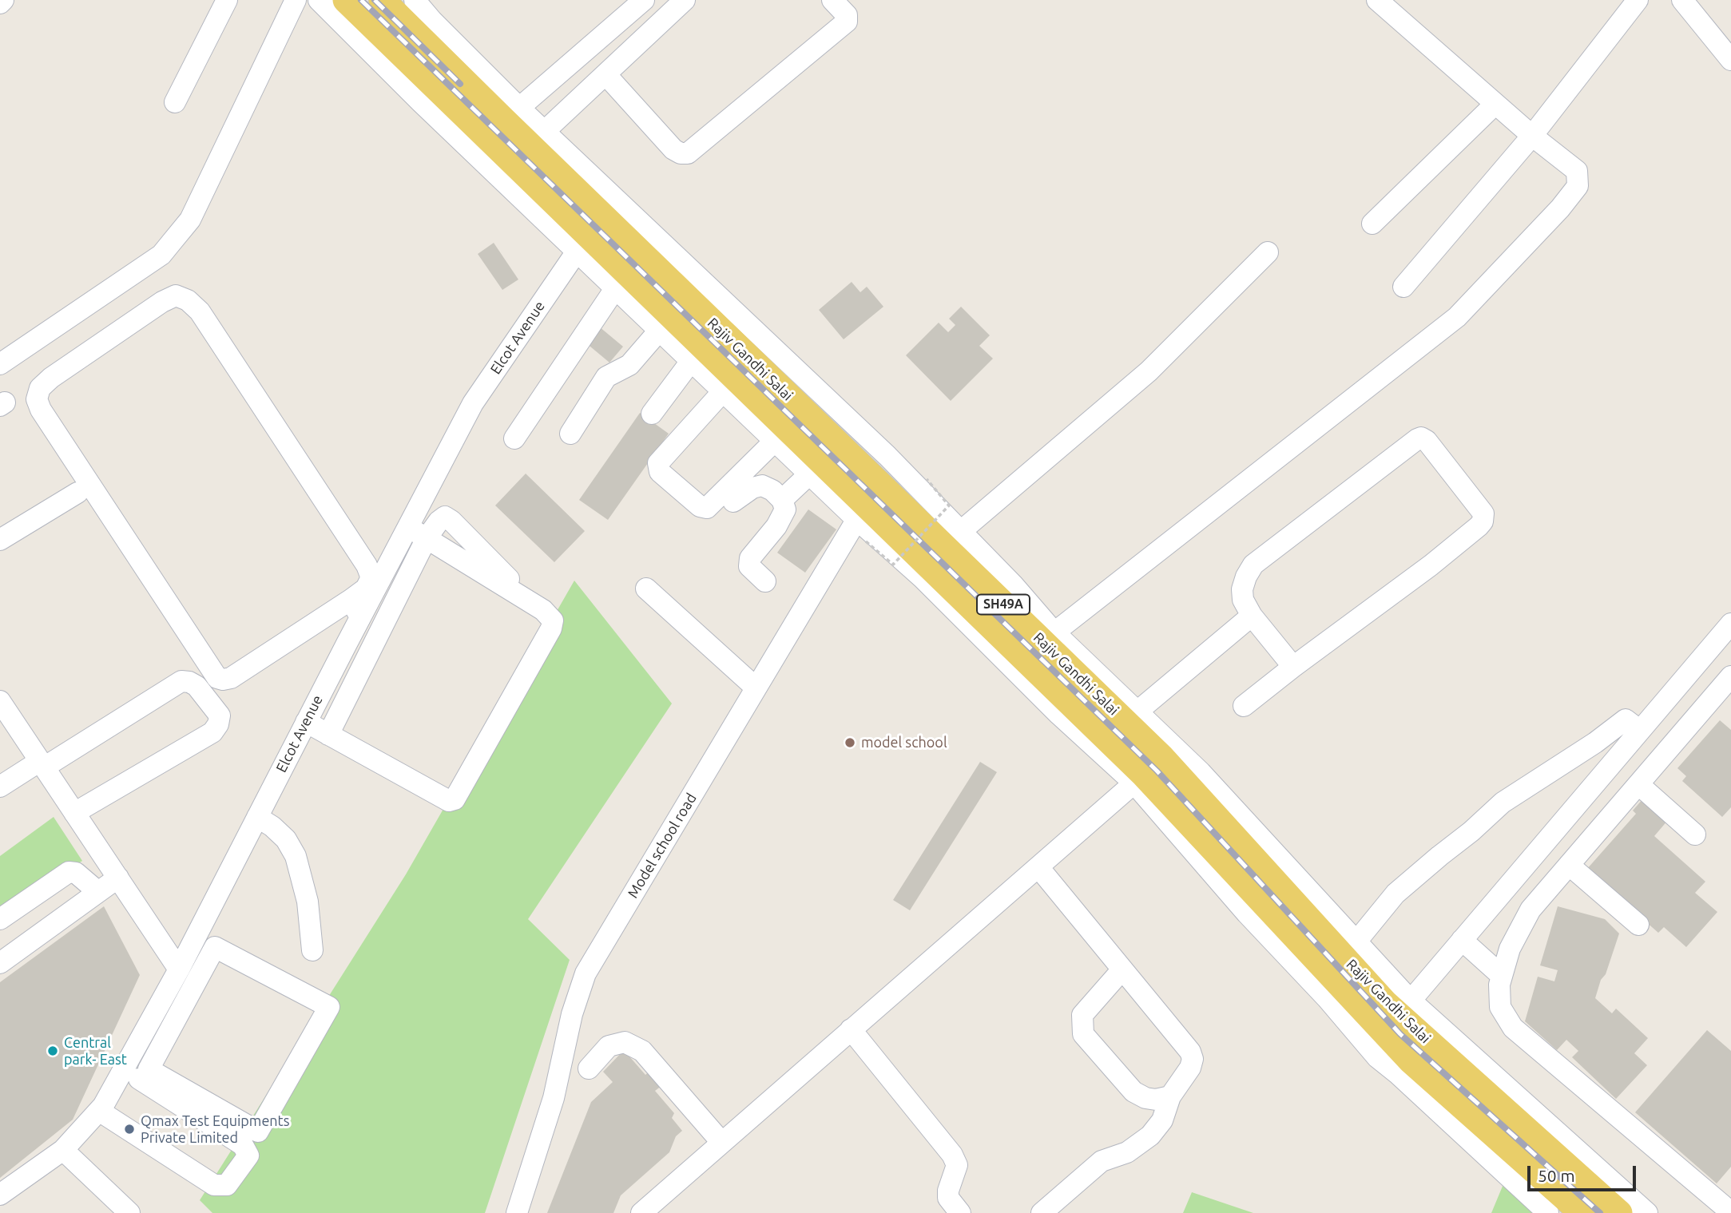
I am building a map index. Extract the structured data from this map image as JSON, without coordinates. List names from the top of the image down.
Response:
{
  "streets": {
    "main road": ["Rajiv Gandhi Salai", "SH49A"],
    "street": ["Elcot Avenue", "Model school road"]
  },
  "crossings": [
    ["Rajiv Gandhi Salai", "Model school road"]
  ],
  "places": ["model school", "Central park- East", "Qmax Test Equipments Private Limited"],
  "scale_bar": "50 m"
}
